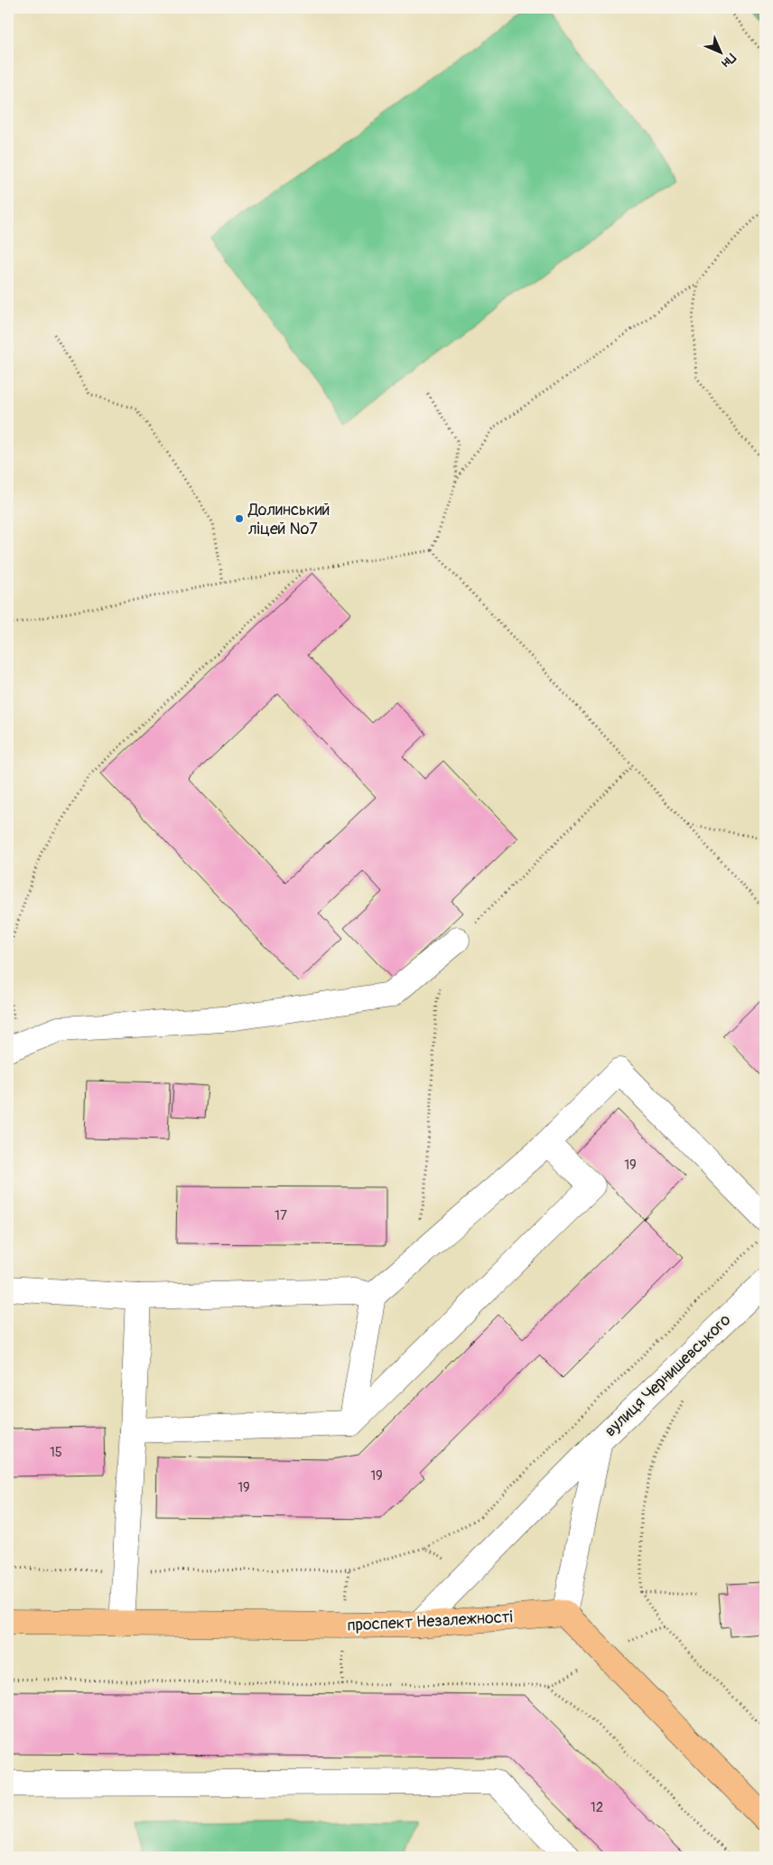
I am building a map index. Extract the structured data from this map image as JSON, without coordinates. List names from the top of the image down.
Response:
{
  "streets": {
    "main road": ["проспект Незалежності"],
    "street": ["вулиця Чернишевського"]
  },
  "crossings": [
    ["вулиця Чернишевського", "проспект Незалежності"]
  ],
  "places": ["Долинський ліцей №7"],
  "house_numbers": [
    "19",
    "17",
    "15",
    "19",
    "19",
    "12"
  ],
  "north": "bottom right"
}
